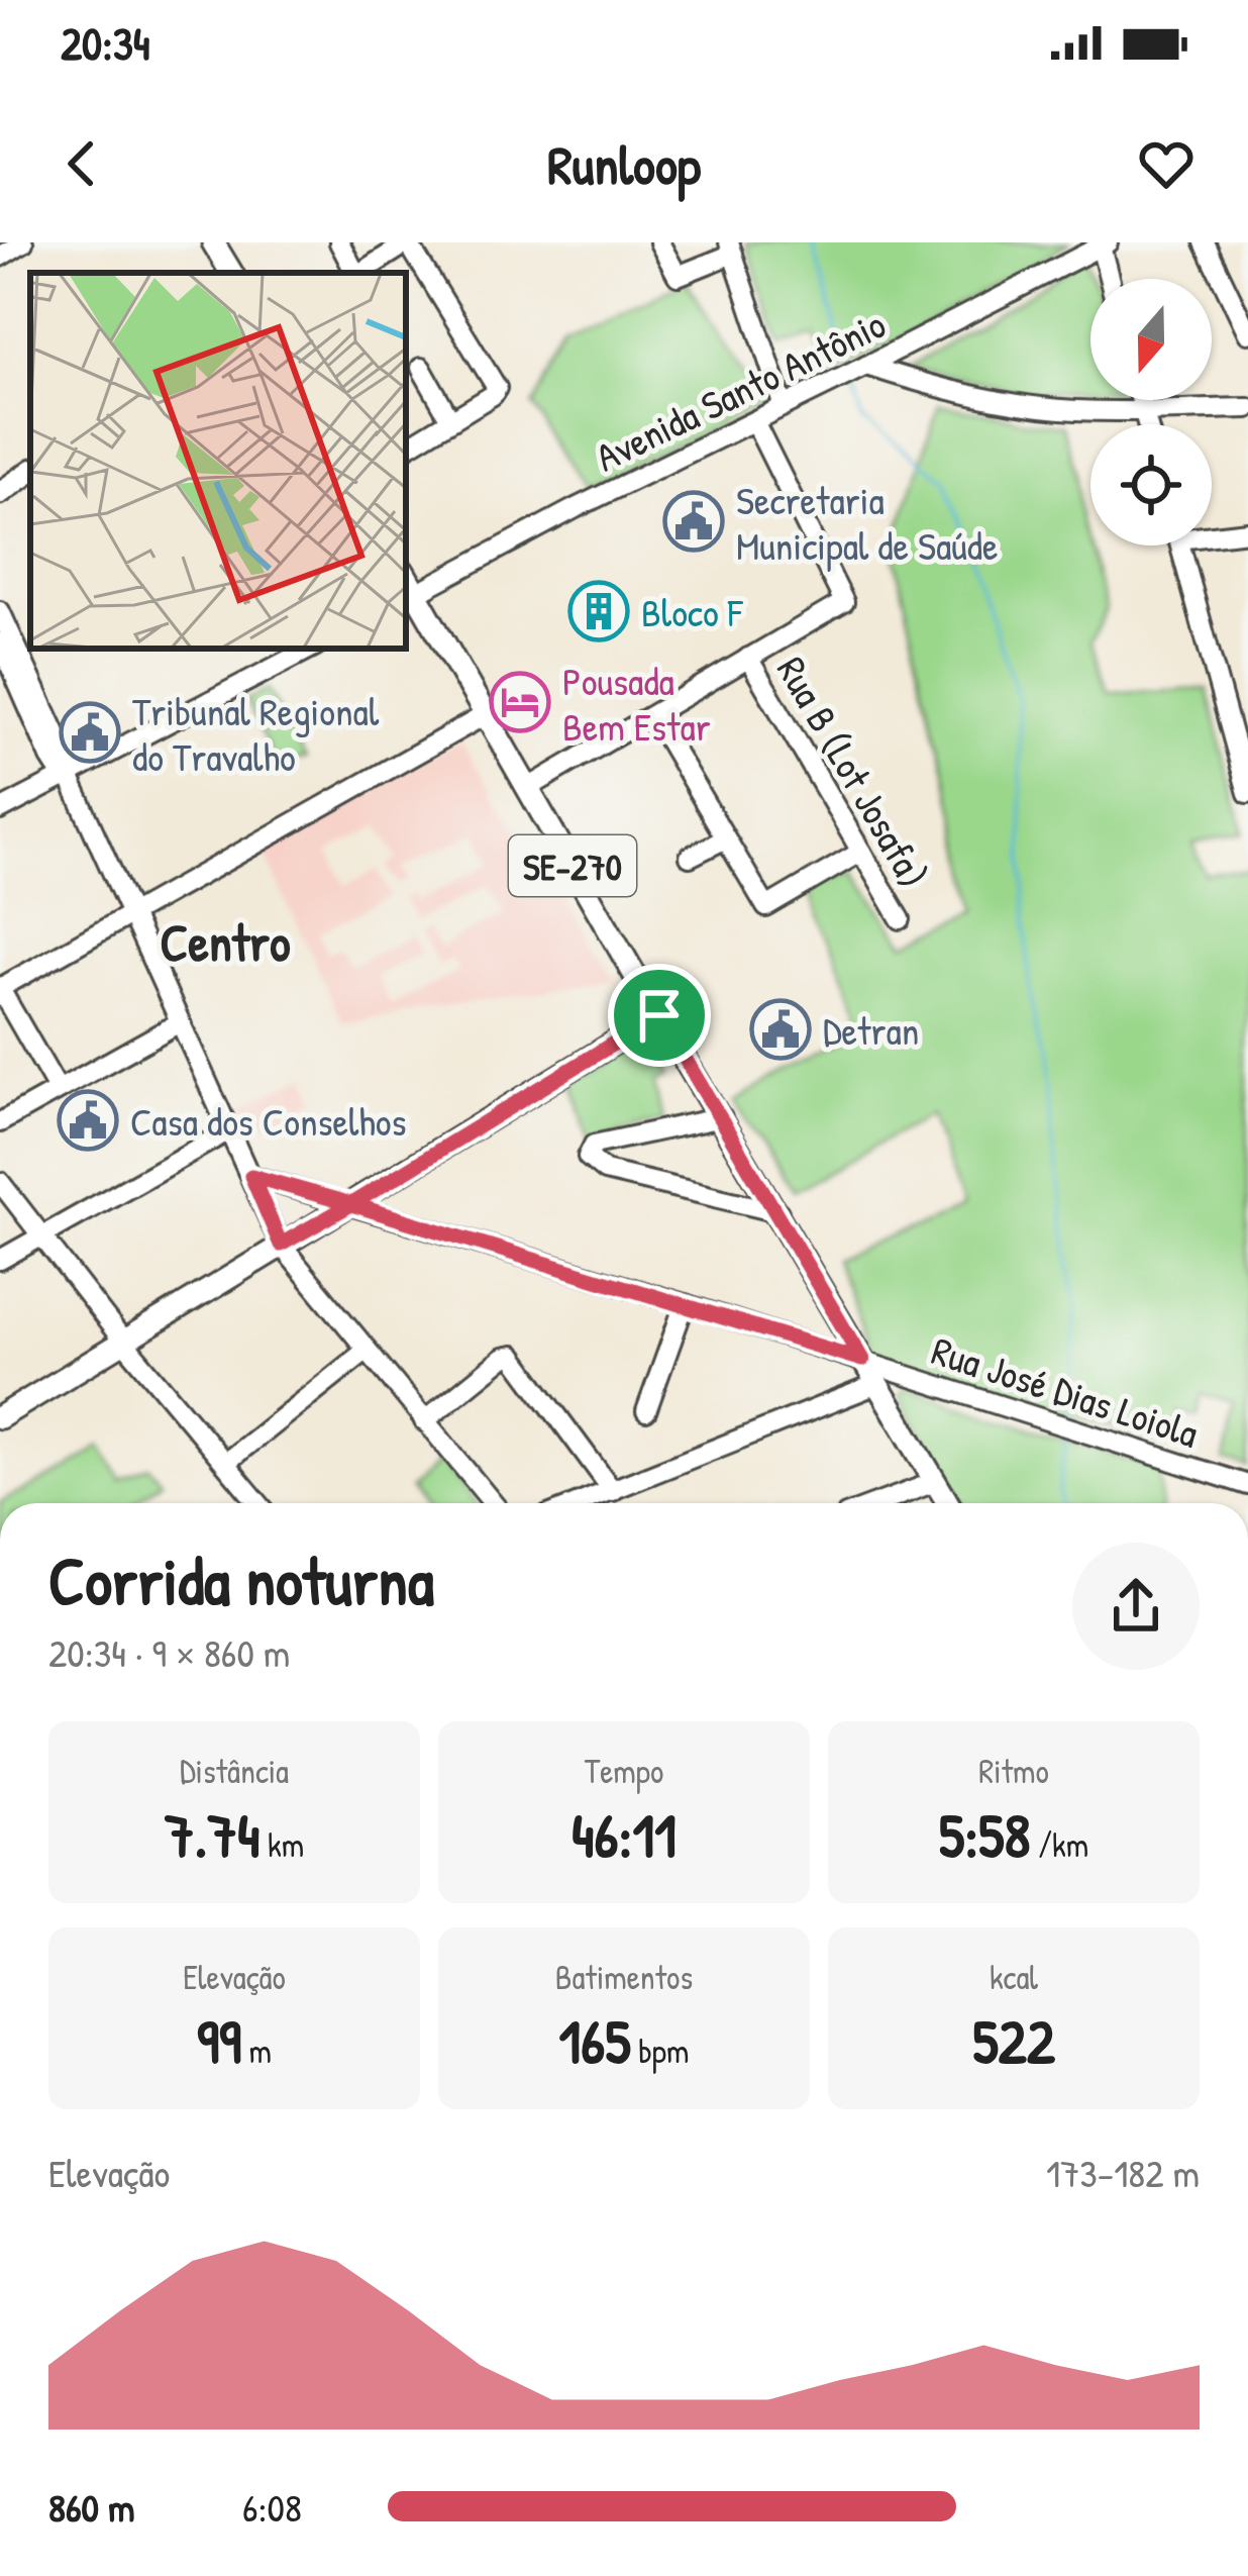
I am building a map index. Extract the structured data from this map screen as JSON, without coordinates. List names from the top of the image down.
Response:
{
  "streets": {
    "main road": ["SE-270"],
    "street": ["Avenida Santo Antônio", "Rua B (Lot Josafa)", "Rua José Dias Loiola"]
  },
  "crossings": [
    ["Avenida Santo Antônio", "SE-270"],
    ["SE-270", "Rua José Dias Loiola"]
  ],
  "districts": ["Centro"],
  "places": {
    "public building": [
      "Secretaria Municipal de Saúde",
      "Tribunal Regional do Travalho",
      "Detran",
      "Casa dos Conselhos"
    ],
    "building": ["Bloco F"],
    "hotel": ["Pousada Bem Estar"]
  },
  "north": "bottom",
  "page": {
    "status": "20:34",
    "header": "Runloop",
    "heading": ["Corrida noturna", "20:34 · 9 × 860 m"],
    "stats": [
      ["Distância", "7.74 km"],
      ["Tempo", "46:11"],
      ["Ritmo", "5:58 /km"],
      ["Elevação", "99 m"],
      ["Batimentos", "165 bpm"],
      ["kcal", "522"]
    ],
    "chart": ["Elevação", "173–182 m"],
    "list": [
      {
        "name": "860 m",
        "note": "6:08"
      }
    ]
  }
}
